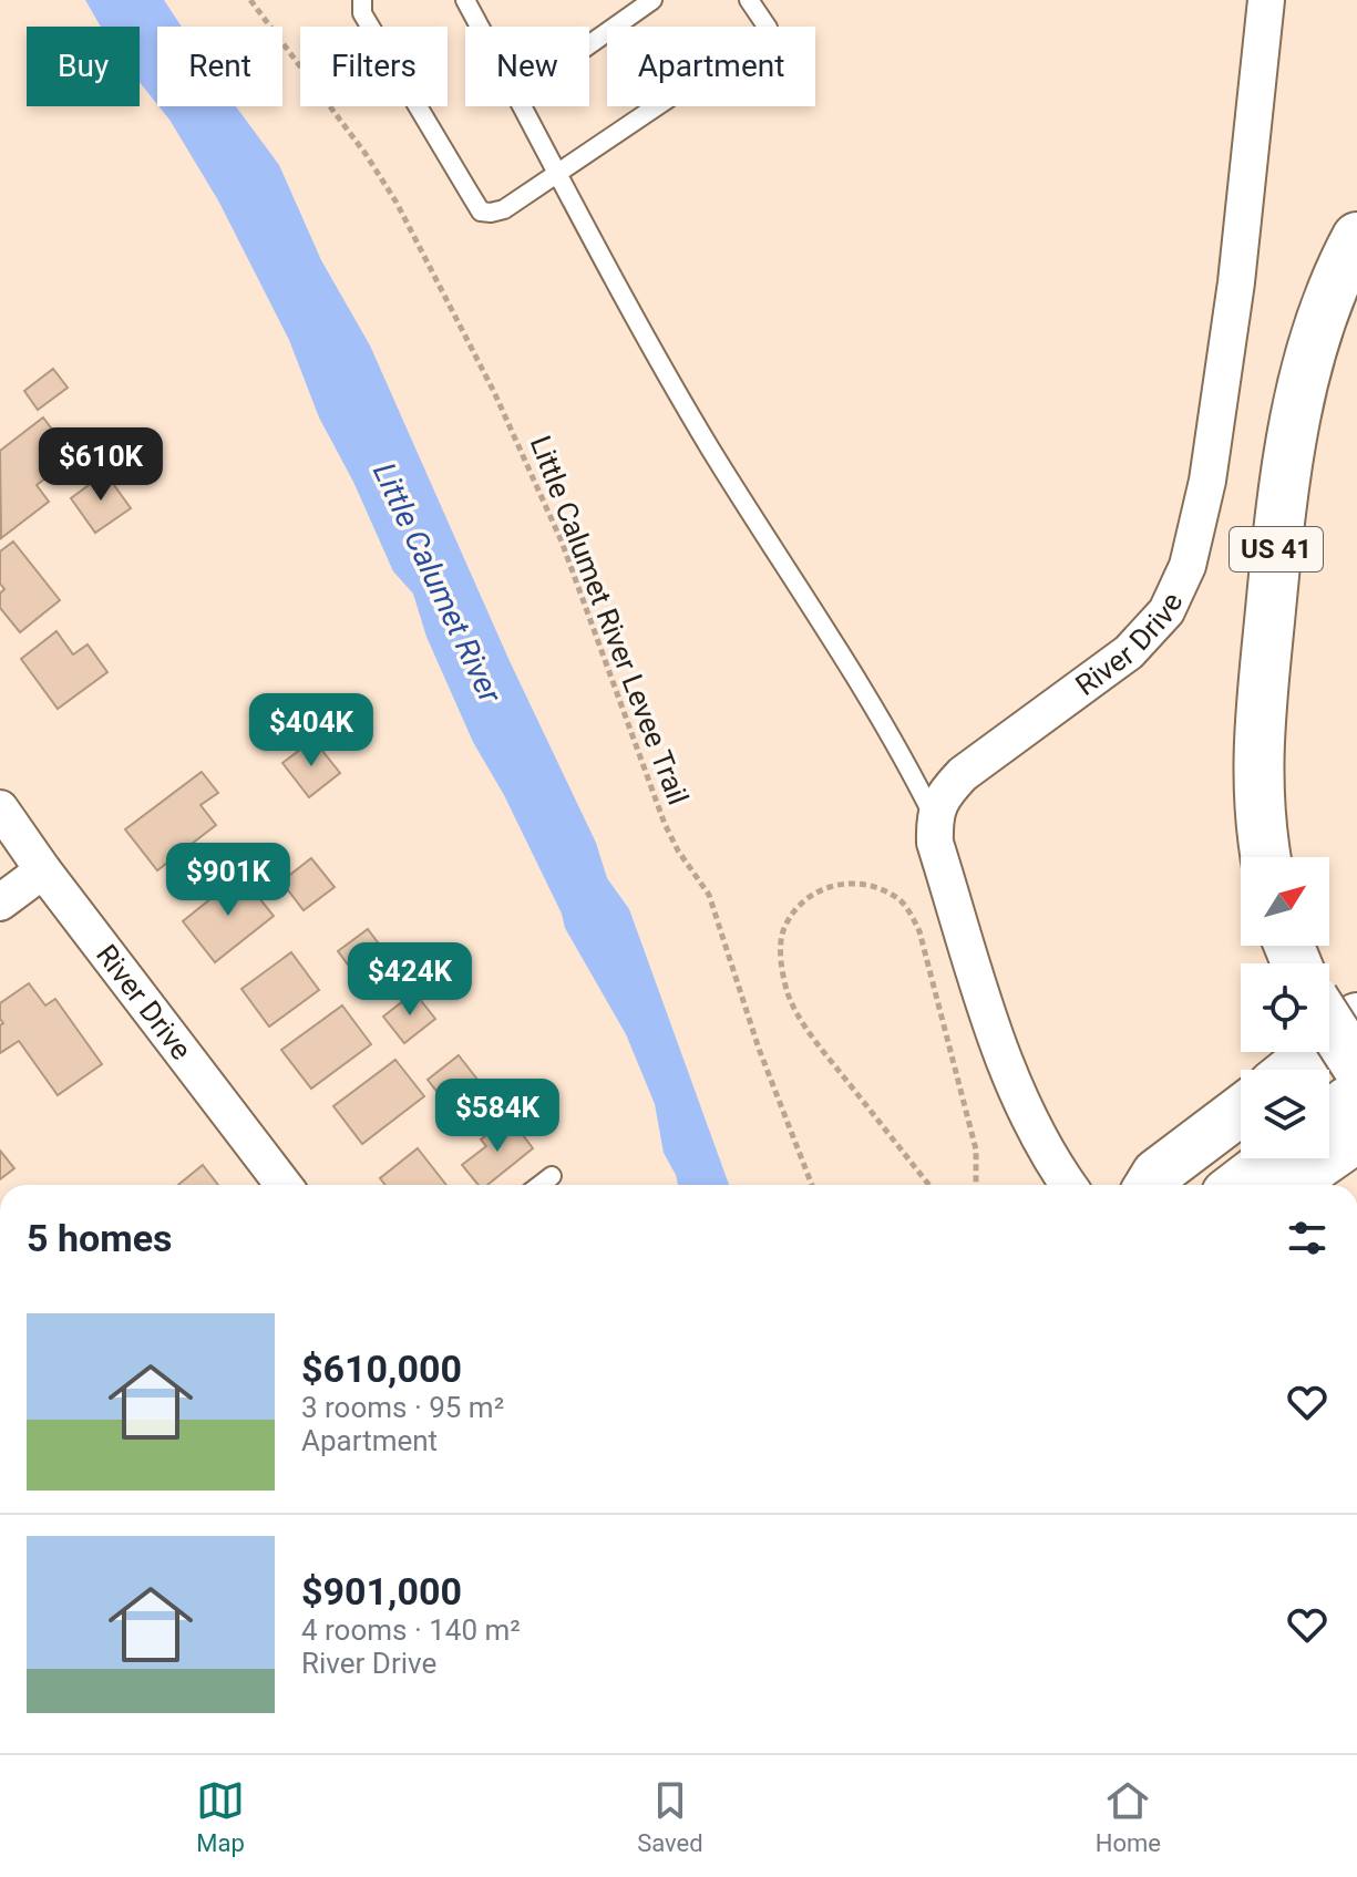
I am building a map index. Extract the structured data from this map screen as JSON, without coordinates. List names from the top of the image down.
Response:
{
  "streets": {
    "main road": ["US 41"],
    "street": ["River Drive"],
    "path": ["Little Calumet River Levee Trail"]
  },
  "water": ["Little Calumet River"],
  "north": "top right",
  "page": {
    "chip": [
      "Buy",
      "Rent",
      "Filters",
      "New",
      "Apartment"
    ],
    "price": [
      "$610K",
      "$404K",
      "$901K",
      "$424K",
      "$584K"
    ],
    "heading": "5 homes",
    "list": [
      {
        "name": "$610,000",
        "note": "3 rooms · 95 m² · Apartment"
      },
      {
        "name": "$901,000",
        "note": "4 rooms · 140 m² · River Drive"
      }
    ],
    "tabs": ["Map", "Saved", "Home"]
  }
}
